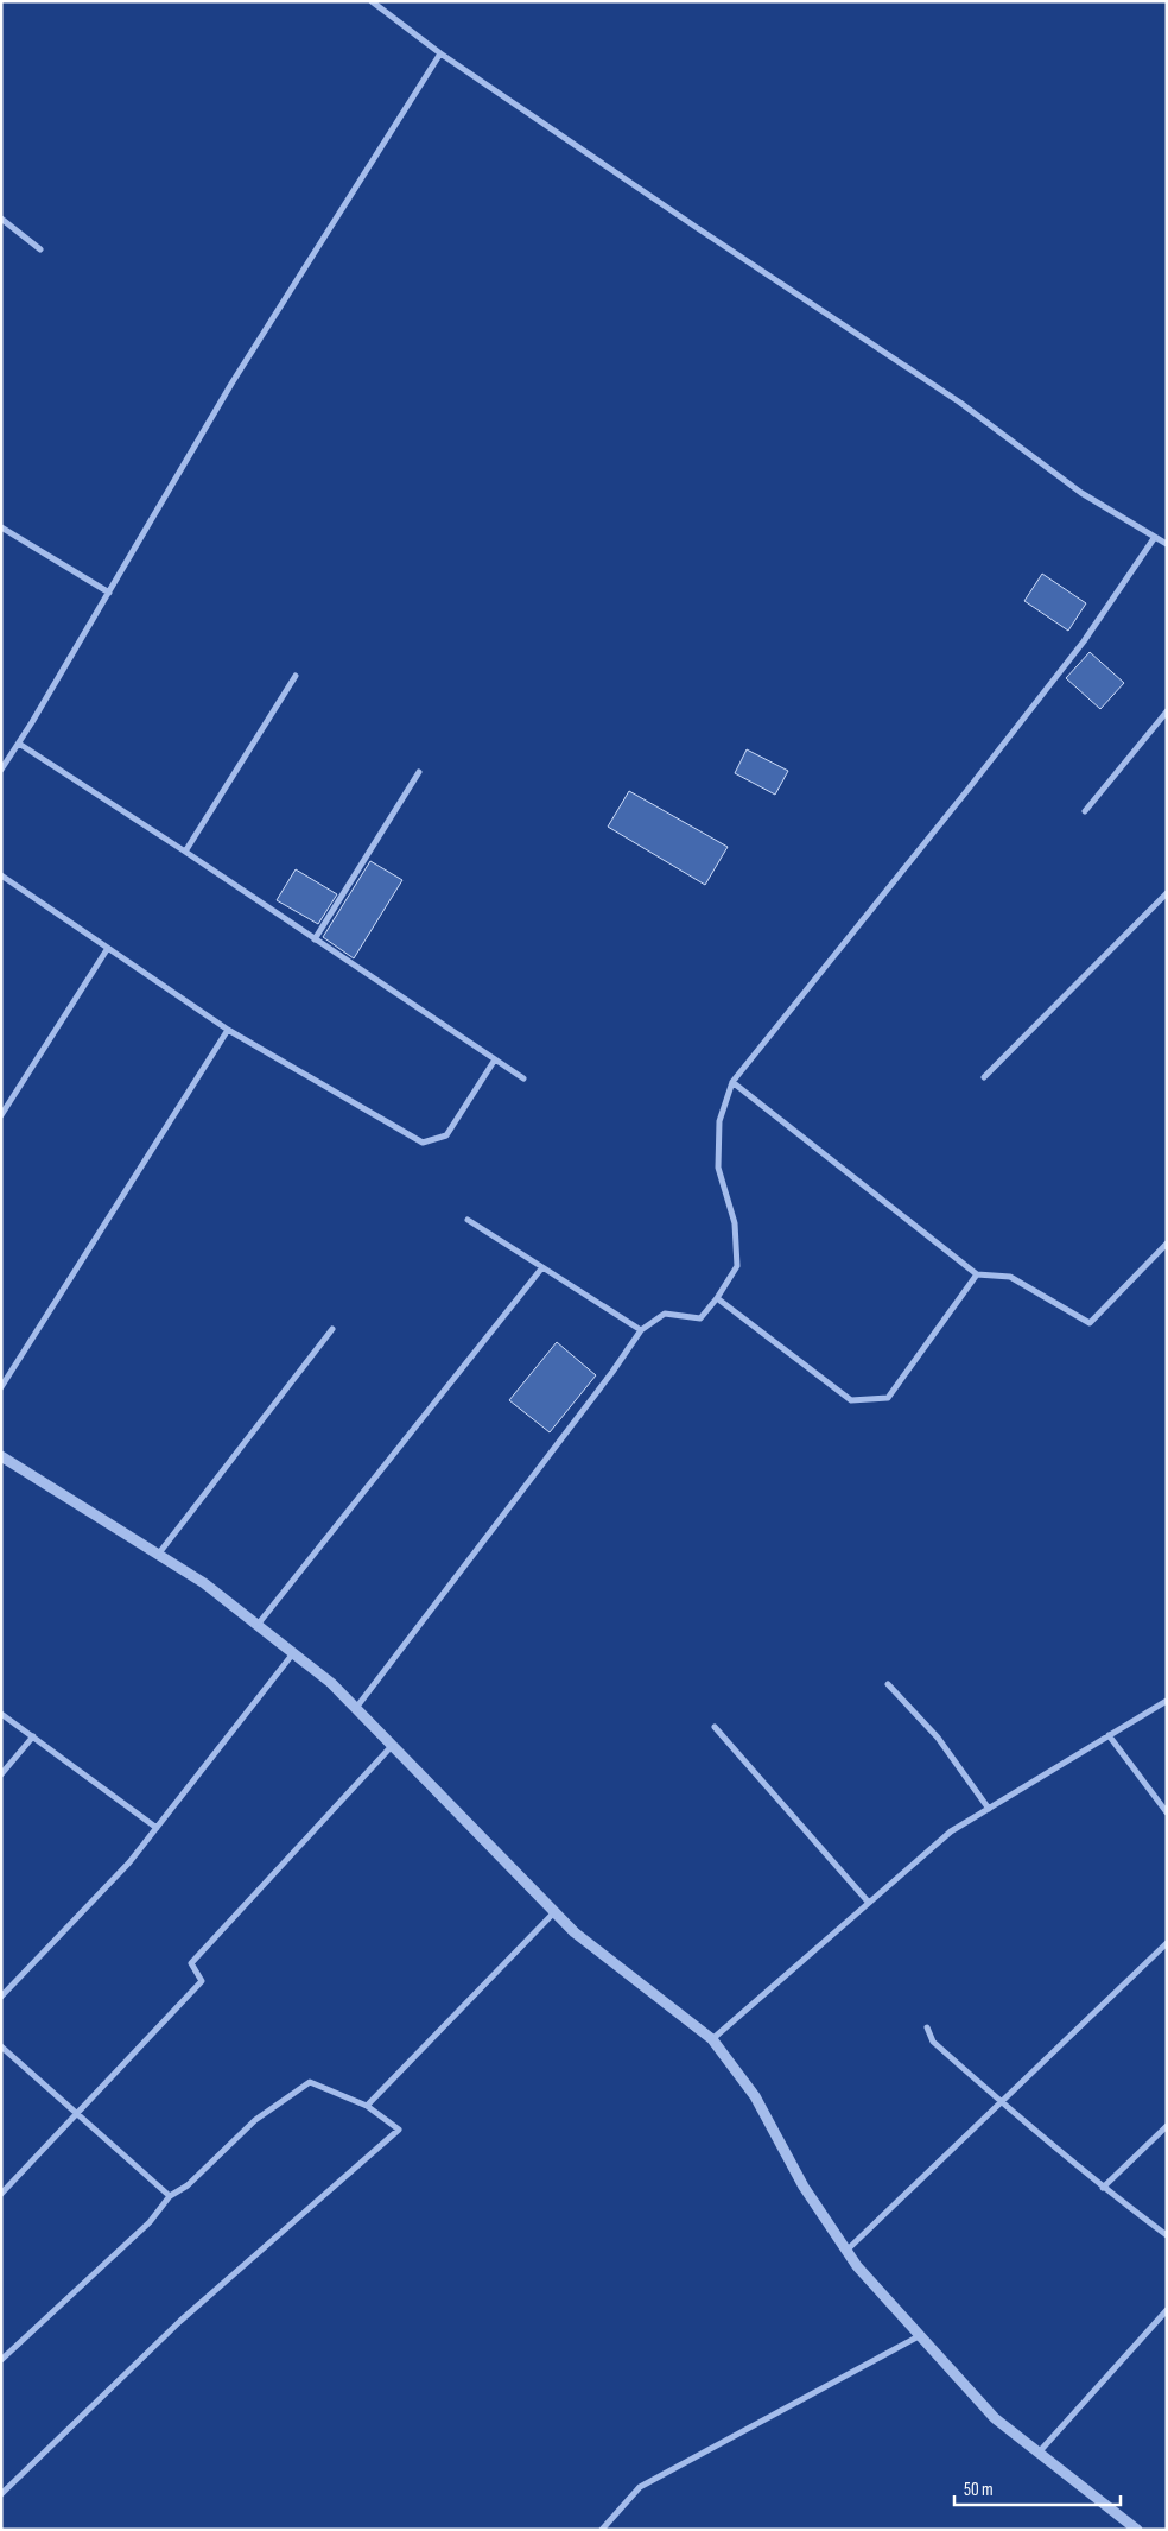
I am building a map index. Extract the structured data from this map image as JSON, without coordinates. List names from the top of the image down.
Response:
{
  "scale_bar": "50 m"
}
